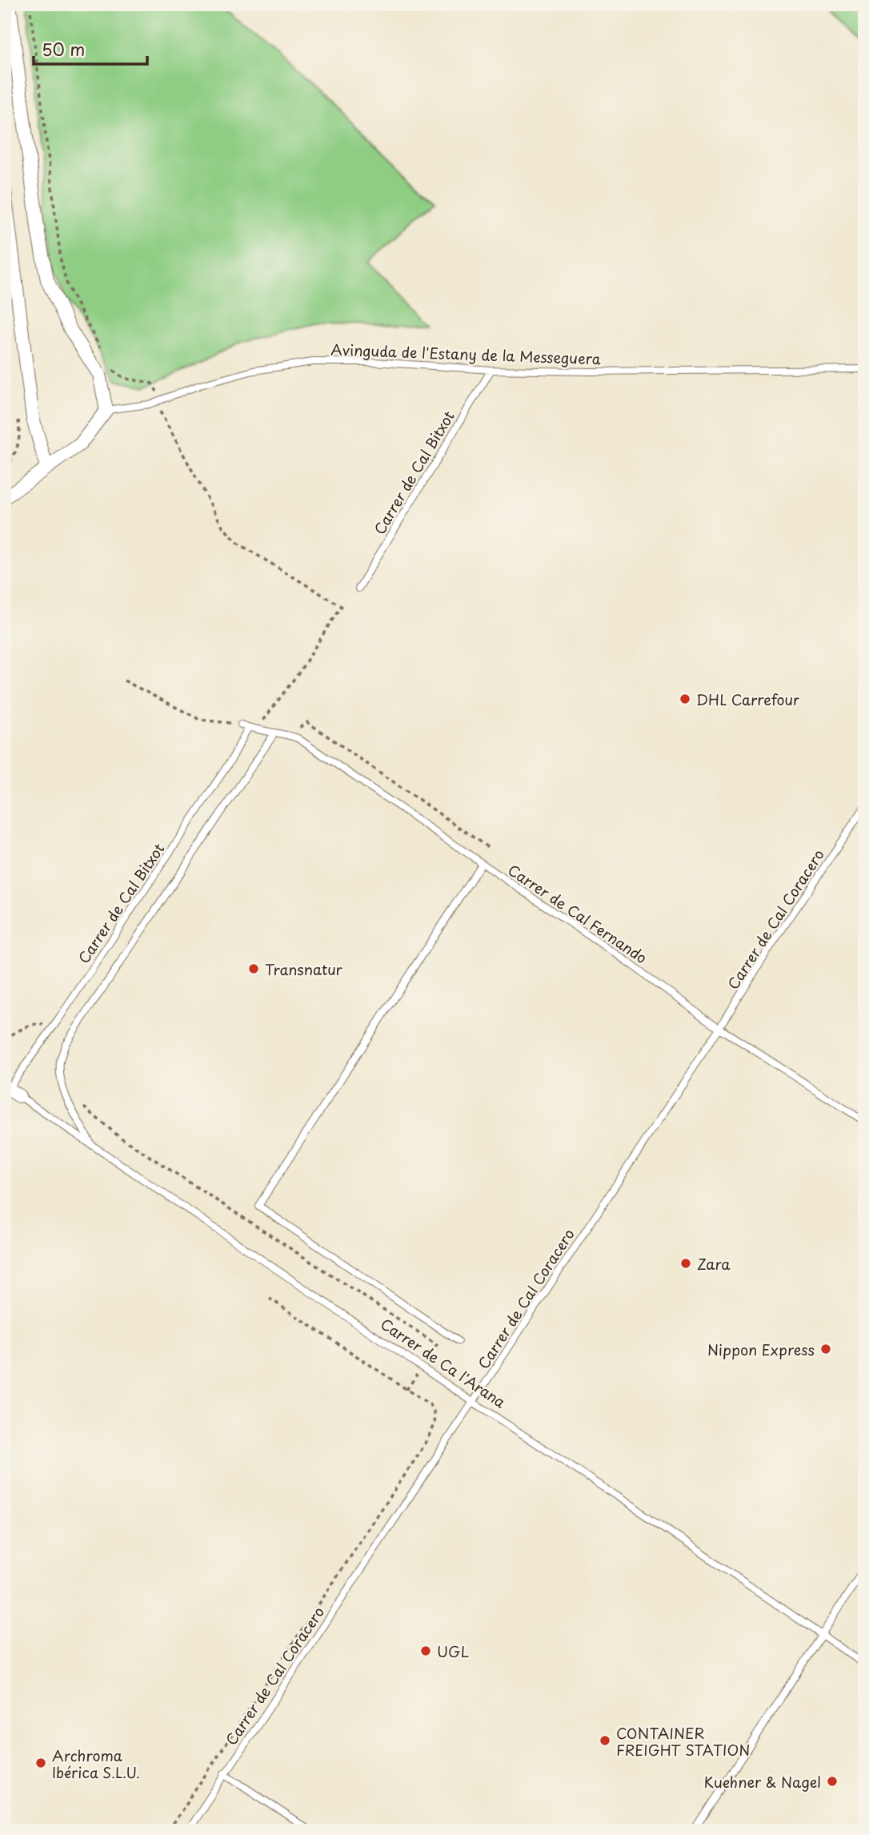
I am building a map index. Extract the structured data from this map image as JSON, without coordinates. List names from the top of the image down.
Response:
{
  "streets": {
    "street": ["Carrer de Ca l'Arana"],
    "lane": [
      "Avinguda de l'Estany de la Messeguera",
      "Carrer de Cal Bitxot",
      "Carrer de Cal Fernando",
      "Carrer de Cal Coracero"
    ]
  },
  "crossings": [
    ["Avinguda de l'Estany de la Messeguera", "Carrer de Cal Bitxot"],
    ["Carrer de Cal Bitxot", "Carrer de Cal Fernando"],
    ["Carrer de Cal Bitxot", "Carrer de Ca l'Arana"],
    ["Carrer de Cal Fernando", "Carrer de Cal Coracero"],
    ["Carrer de Cal Coracero", "Carrer de Ca l'Arana"]
  ],
  "places": [
    "DHL Carrefour",
    "Transnatur",
    "Zara",
    "Nippon Express",
    "UGL",
    "CONTAINER FREIGHT STATION",
    "Archroma Ibérica S.L.U.",
    "Kuehner & Nagel"
  ],
  "scale_bar": "50 m"
}
